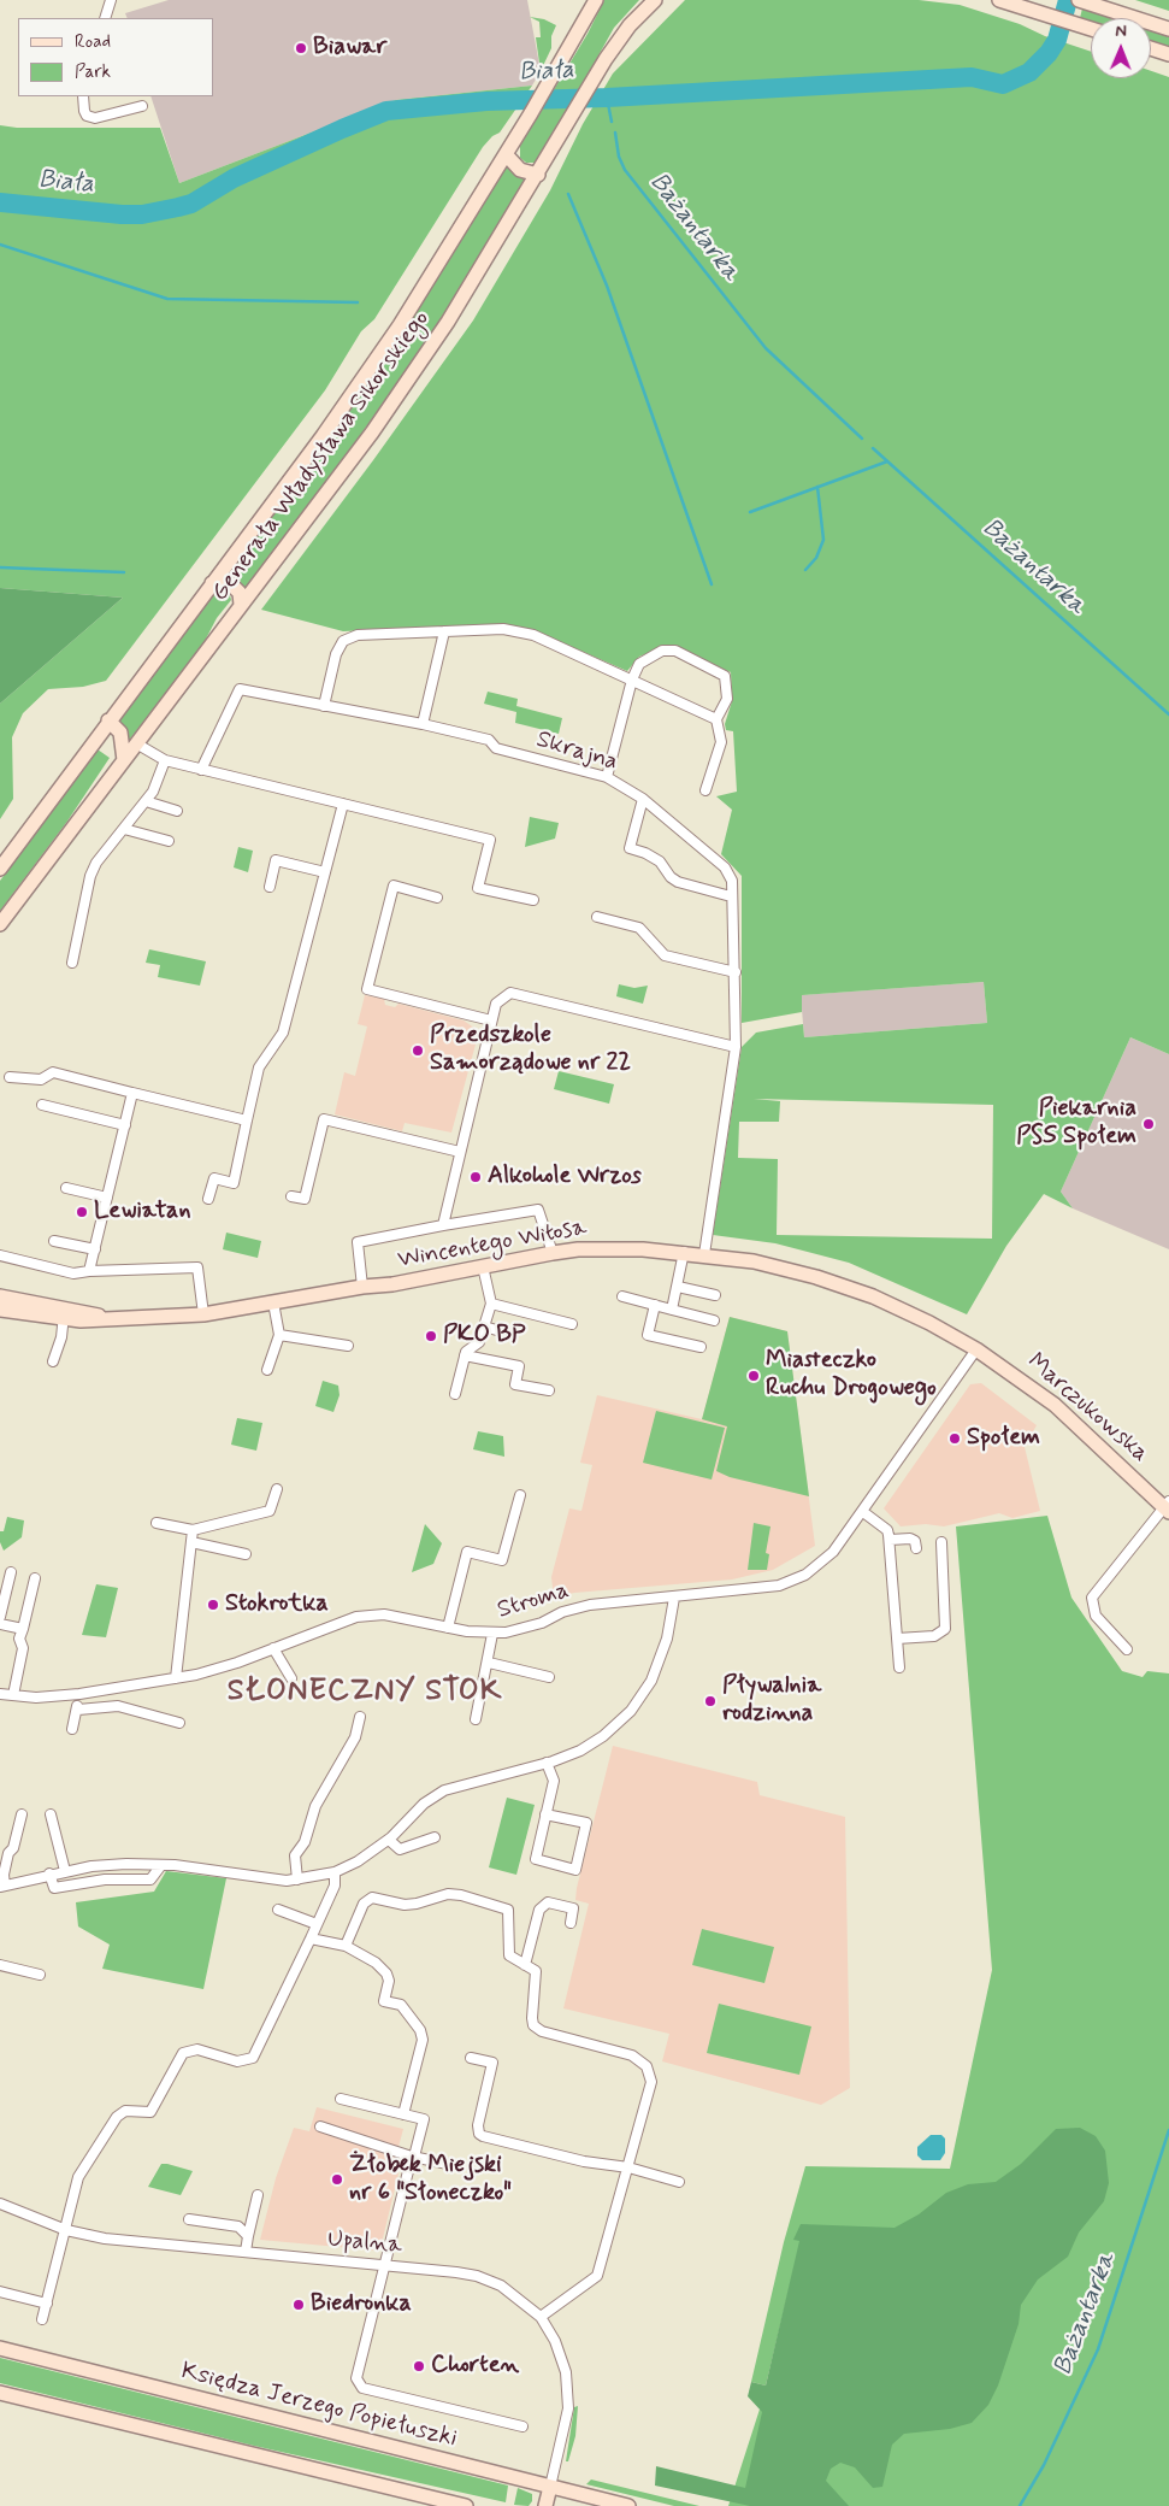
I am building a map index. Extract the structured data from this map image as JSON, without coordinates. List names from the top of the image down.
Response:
{
  "streets": {
    "main road": [
      "Generała Władysława Sikorskiego",
      "Wincentego Witosa",
      "Marczukowska",
      "Księdza Jerzego Popiełuszki"
    ],
    "street": ["Skrajna", "Stroma", "Upalna"]
  },
  "crossings": [
    ["Skrajna", "Wincentego Witosa"],
    ["Wincentego Witosa", "Marczukowska"],
    ["Wincentego Witosa", "Stroma"],
    ["Marczukowska", "Stroma"],
    ["Upalna", "Księdza Jerzego Popiełuszki"]
  ],
  "districts": ["SŁONECZNY STOK"],
  "water": ["Biała", "Bażantarka"],
  "places": [
    "Biawar",
    "Przedszkole Samorządowe nr 22",
    "Piekarnia PSS Społem",
    "Alkohole Wrzos",
    "Lewiatan",
    "PKO BP",
    "Miasteczko Ruchu Drogowego",
    "Społem",
    "Stokrotka",
    "Pływalnia rodzinna",
    "Żłobek Miejski nr 6 \"Słoneczko\"",
    "Biedronka",
    "Chorten"
  ],
  "legend": ["Road", "Park"],
  "north": "top"
}
